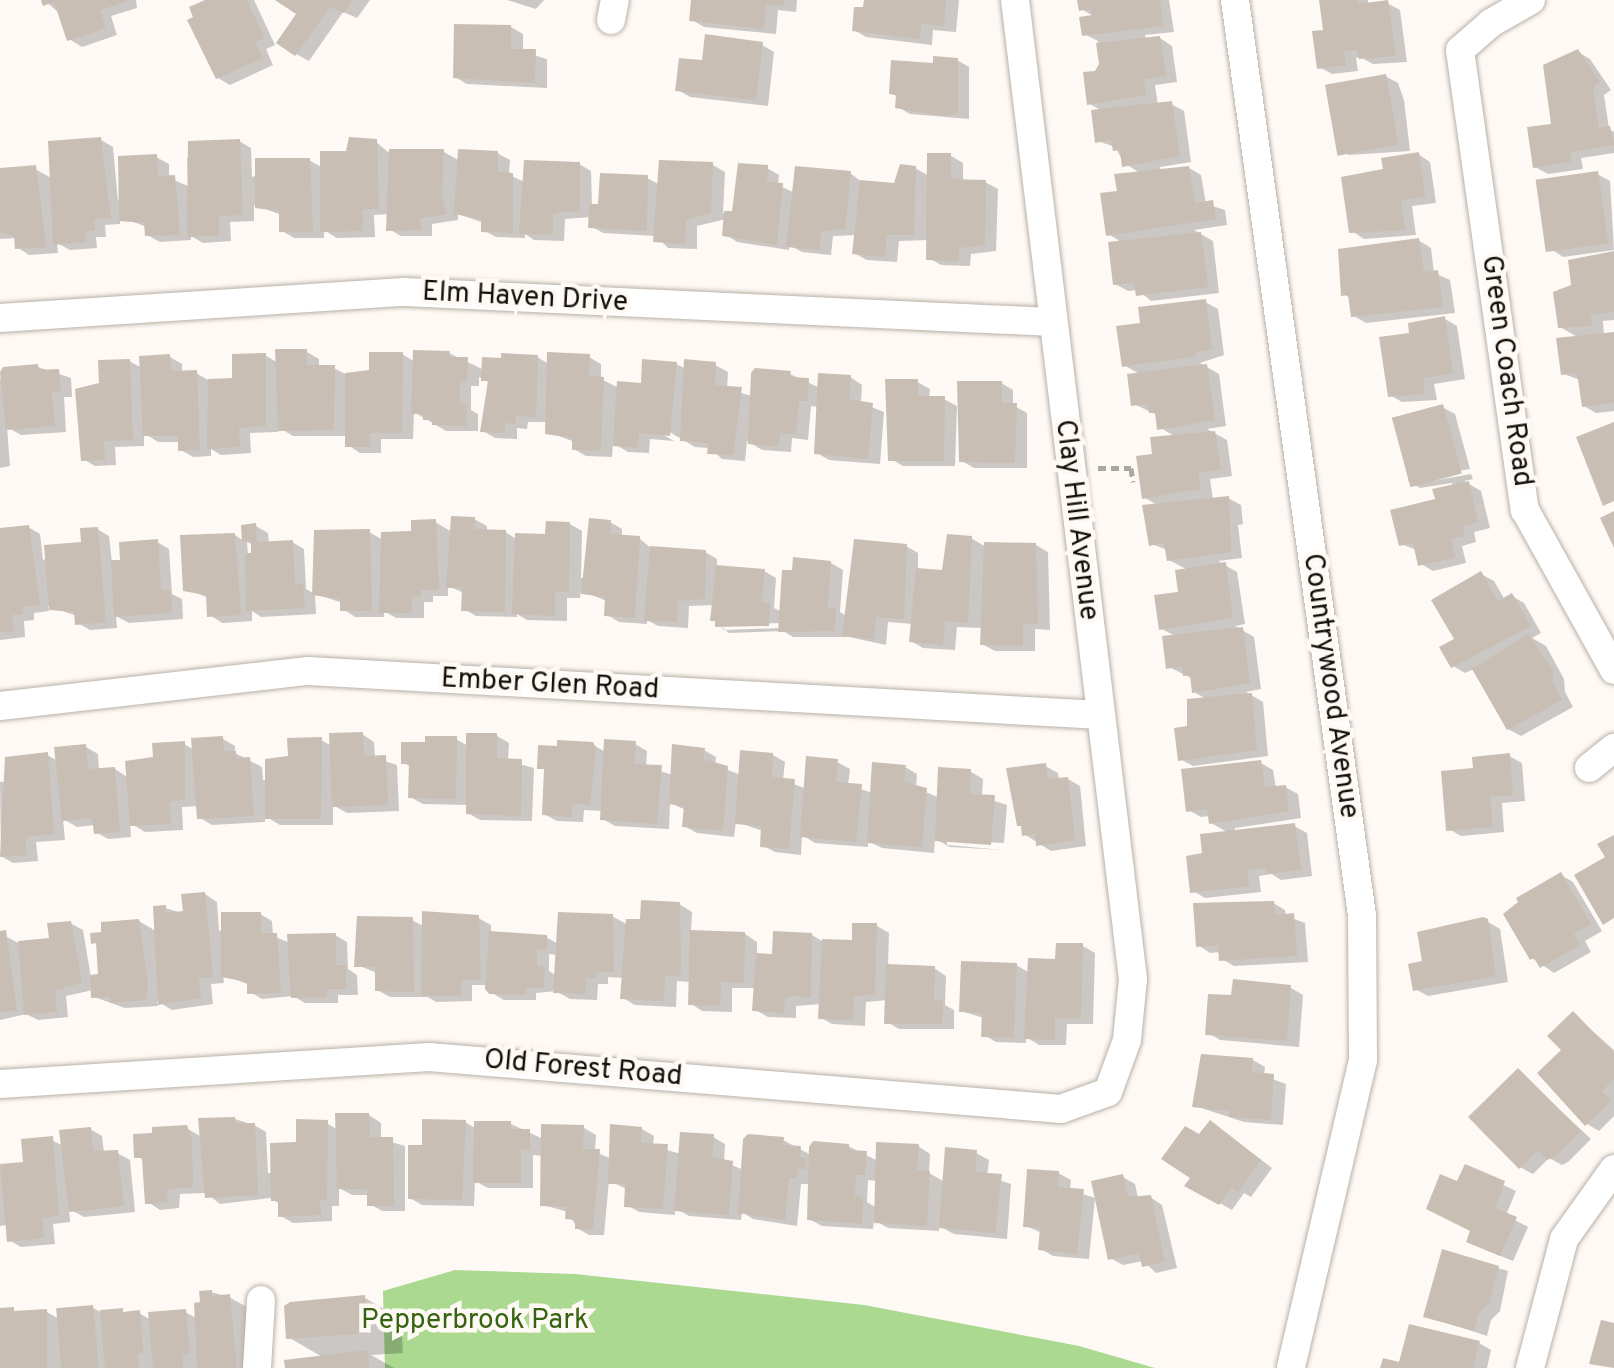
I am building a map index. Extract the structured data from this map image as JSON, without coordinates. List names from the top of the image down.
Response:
{
  "streets": {
    "street": [
      "Elm Haven Drive",
      "Green Coach Road",
      "Clay Hill Avenue",
      "Ember Glen Road",
      "Countrywood Avenue",
      "Old Forest Road"
    ]
  },
  "crossings": [
    ["Elm Haven Drive", "Clay Hill Avenue"],
    ["Clay Hill Avenue", "Ember Glen Road"],
    ["Clay Hill Avenue", "Old Forest Road"]
  ],
  "parks": ["Pepperbrook Park"]
}
